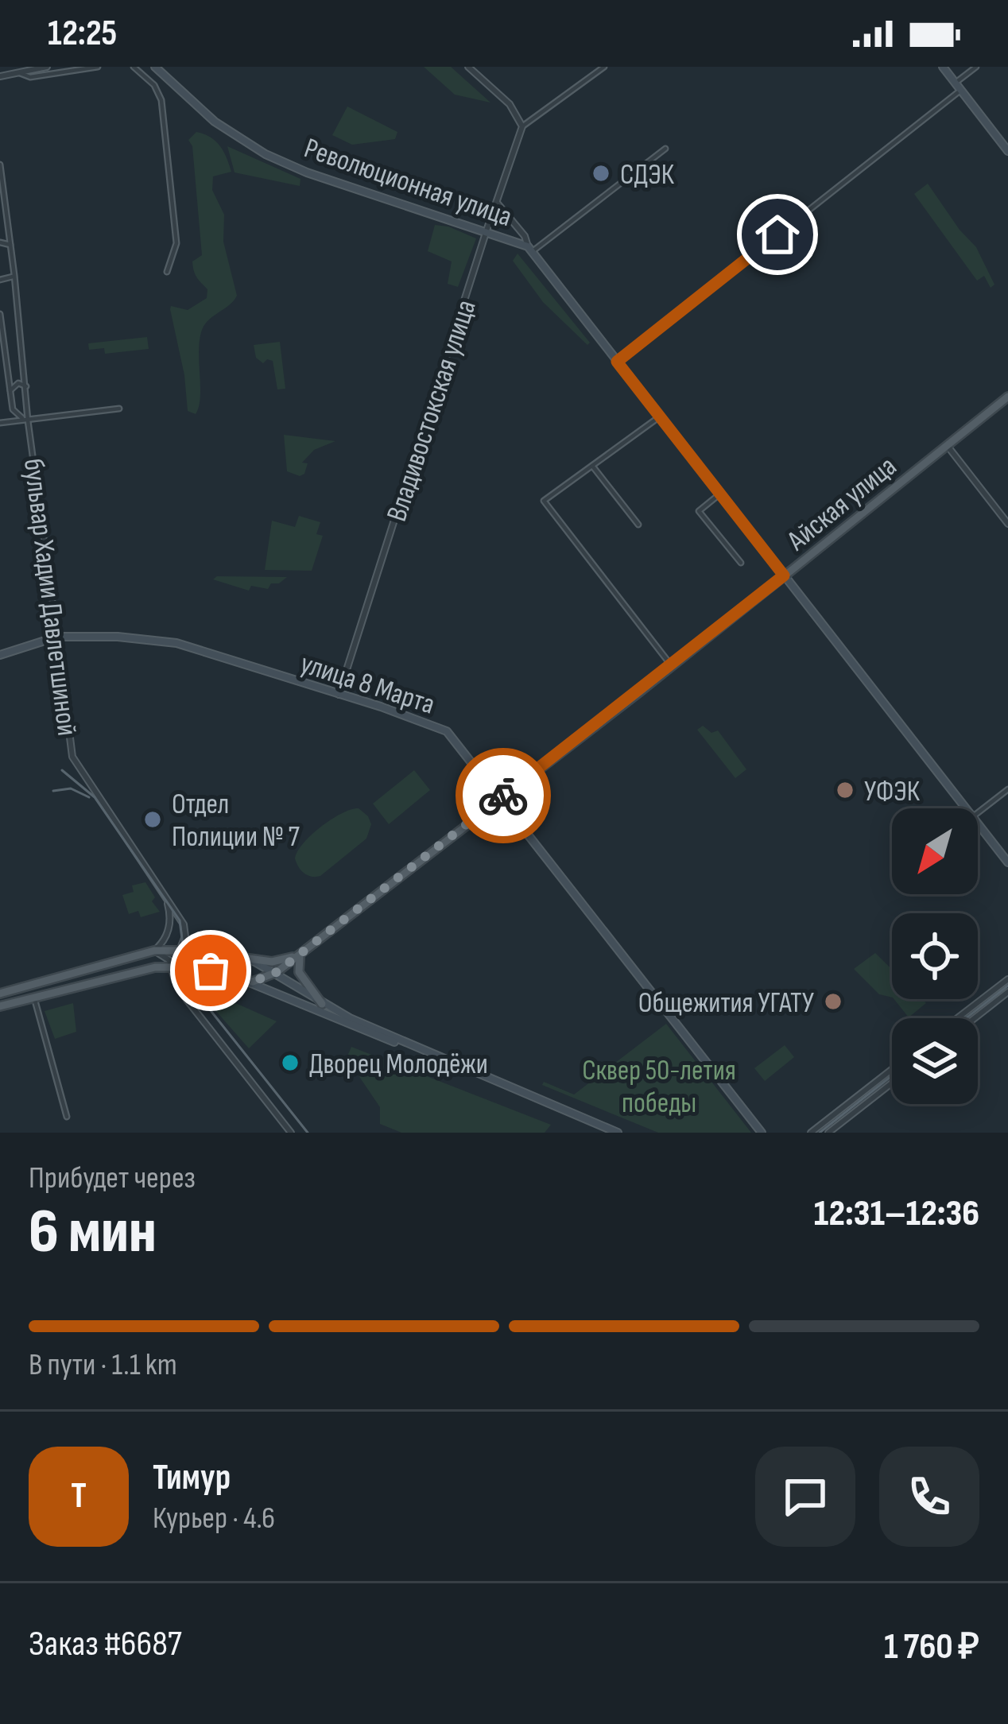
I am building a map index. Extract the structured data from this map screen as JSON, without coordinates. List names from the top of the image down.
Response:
{
  "streets": {
    "main road": ["Революционная улица", "Айская улица", "улица 8 Марта"],
    "street": ["Владивостокская улица", "бульвар Хадии Давлетшиной"]
  },
  "crossings": [
    ["Революционная улица", "Владивостокская улица"],
    ["Революционная улица", "Айская улица"],
    ["Владивостокская улица", "улица 8 Марта"],
    ["Айская улица", "улица 8 Марта"],
    ["бульвар Хадии Давлетшиной", "улица 8 Марта"]
  ],
  "parks": ["Сквер 50-летия победы"],
  "places": [
    "СДЭК",
    "УФЭК",
    "Отдел Полиции № 7",
    "Общежития УГАТУ",
    "Дворец Молодёжи"
  ],
  "north": "bottom left",
  "page": {
    "status": "12:25",
    "heading": ["6 мин", "Прибудет через", "12:31–12:36"],
    "panel": [
      "Тимур",
      "Курьер · 4.6",
      "Заказ #6687",
      "1 760 ₽"
    ],
    "bar": "В пути · 1.1 km",
    "round": "Т"
  }
}
